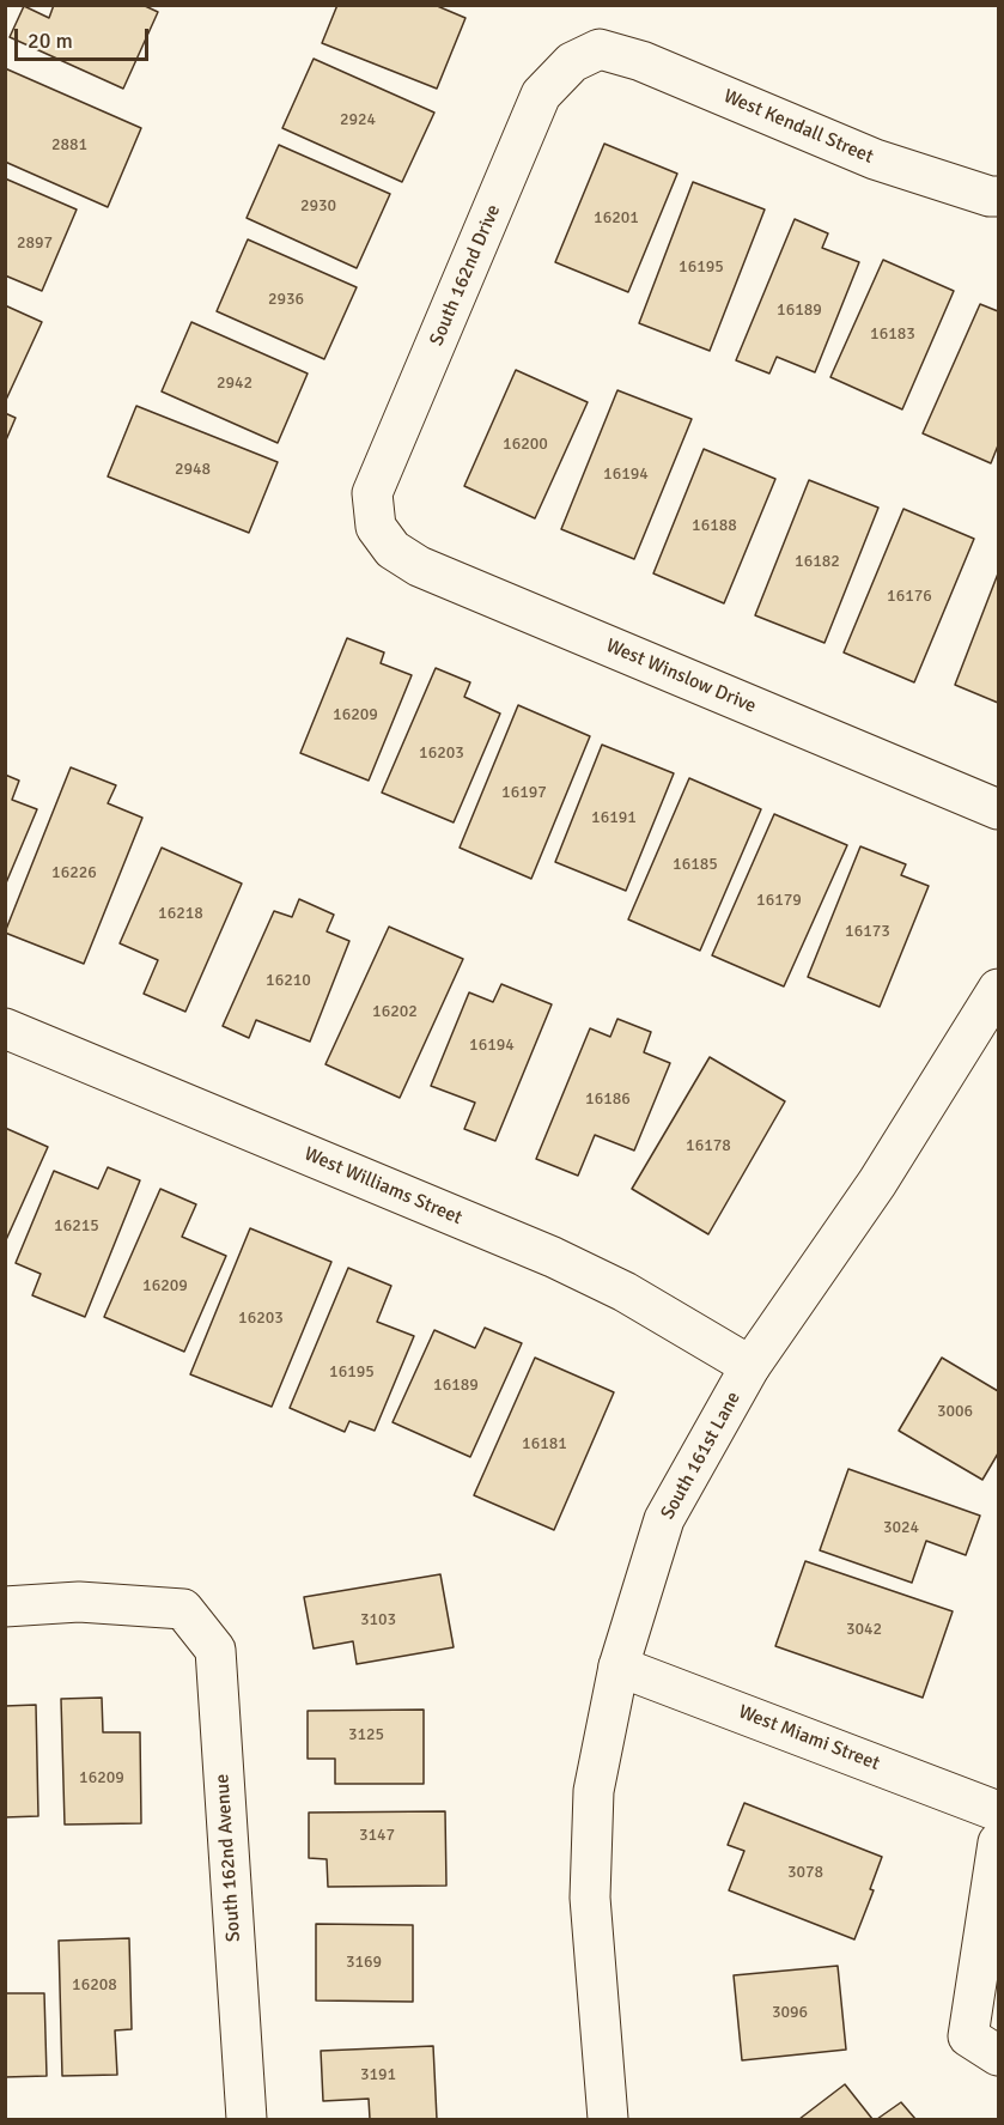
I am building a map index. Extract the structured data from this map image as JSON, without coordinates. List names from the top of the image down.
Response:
{
  "streets": {
    "street": [
      "West Kendall Street",
      "South 162nd Drive",
      "West Winslow Drive",
      "West Williams Street",
      "South 161st Lane",
      "West Miami Street",
      "South 162nd Avenue"
    ]
  },
  "crossings": [
    ["West Kendall Street", "South 162nd Drive"],
    ["South 162nd Drive", "West Winslow Drive"],
    ["West Williams Street", "South 161st Lane"],
    ["South 161st Lane", "West Miami Street"]
  ],
  "house_numbers": [
    "2924",
    "2881",
    "2930",
    "16201",
    "2897",
    "16195",
    "2936",
    "16189",
    "16183",
    "2942",
    "16200",
    "2948",
    "16194",
    "16188",
    "16182",
    "16176",
    "16209",
    "16203",
    "16197",
    "16191",
    "16185",
    "16226",
    "16179",
    "16218",
    "16173",
    "16210",
    "16202",
    "16194",
    "16186",
    "16178",
    "16215",
    "16209",
    "16203",
    "16195",
    "16189",
    "3006",
    "16181",
    "3024",
    "3103",
    "3042",
    "3125",
    "16209",
    "3147",
    "3078",
    "3169",
    "16208",
    "3096",
    "3191"
  ],
  "scale_bar": "20 m"
}
